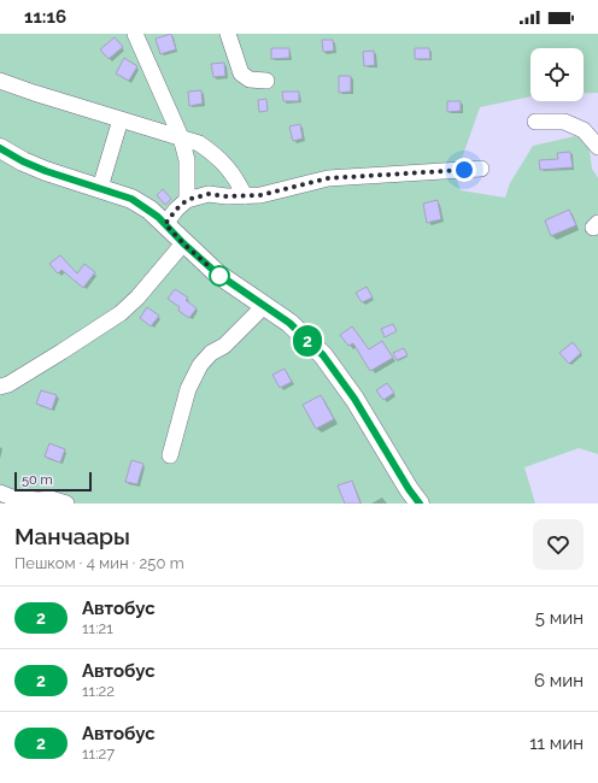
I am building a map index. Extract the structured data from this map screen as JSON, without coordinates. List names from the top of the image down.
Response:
{
  "lines": ["bus line 2"],
  "scale_bar": "50 m",
  "page": {
    "status": "11:16",
    "on_map": "2",
    "scale": "50 m",
    "heading": ["Манчаары", "Пешком · 4 мин · 250 m"],
    "list": [
      {
        "mark": "2",
        "name": "Автобус",
        "note": "11:21",
        "value": "5 мин"
      },
      {
        "mark": "2",
        "name": "Автобус",
        "note": "11:22",
        "value": "6 мин"
      },
      {
        "mark": "2",
        "name": "Автобус",
        "note": "11:27",
        "value": "11 мин"
      }
    ]
  }
}
